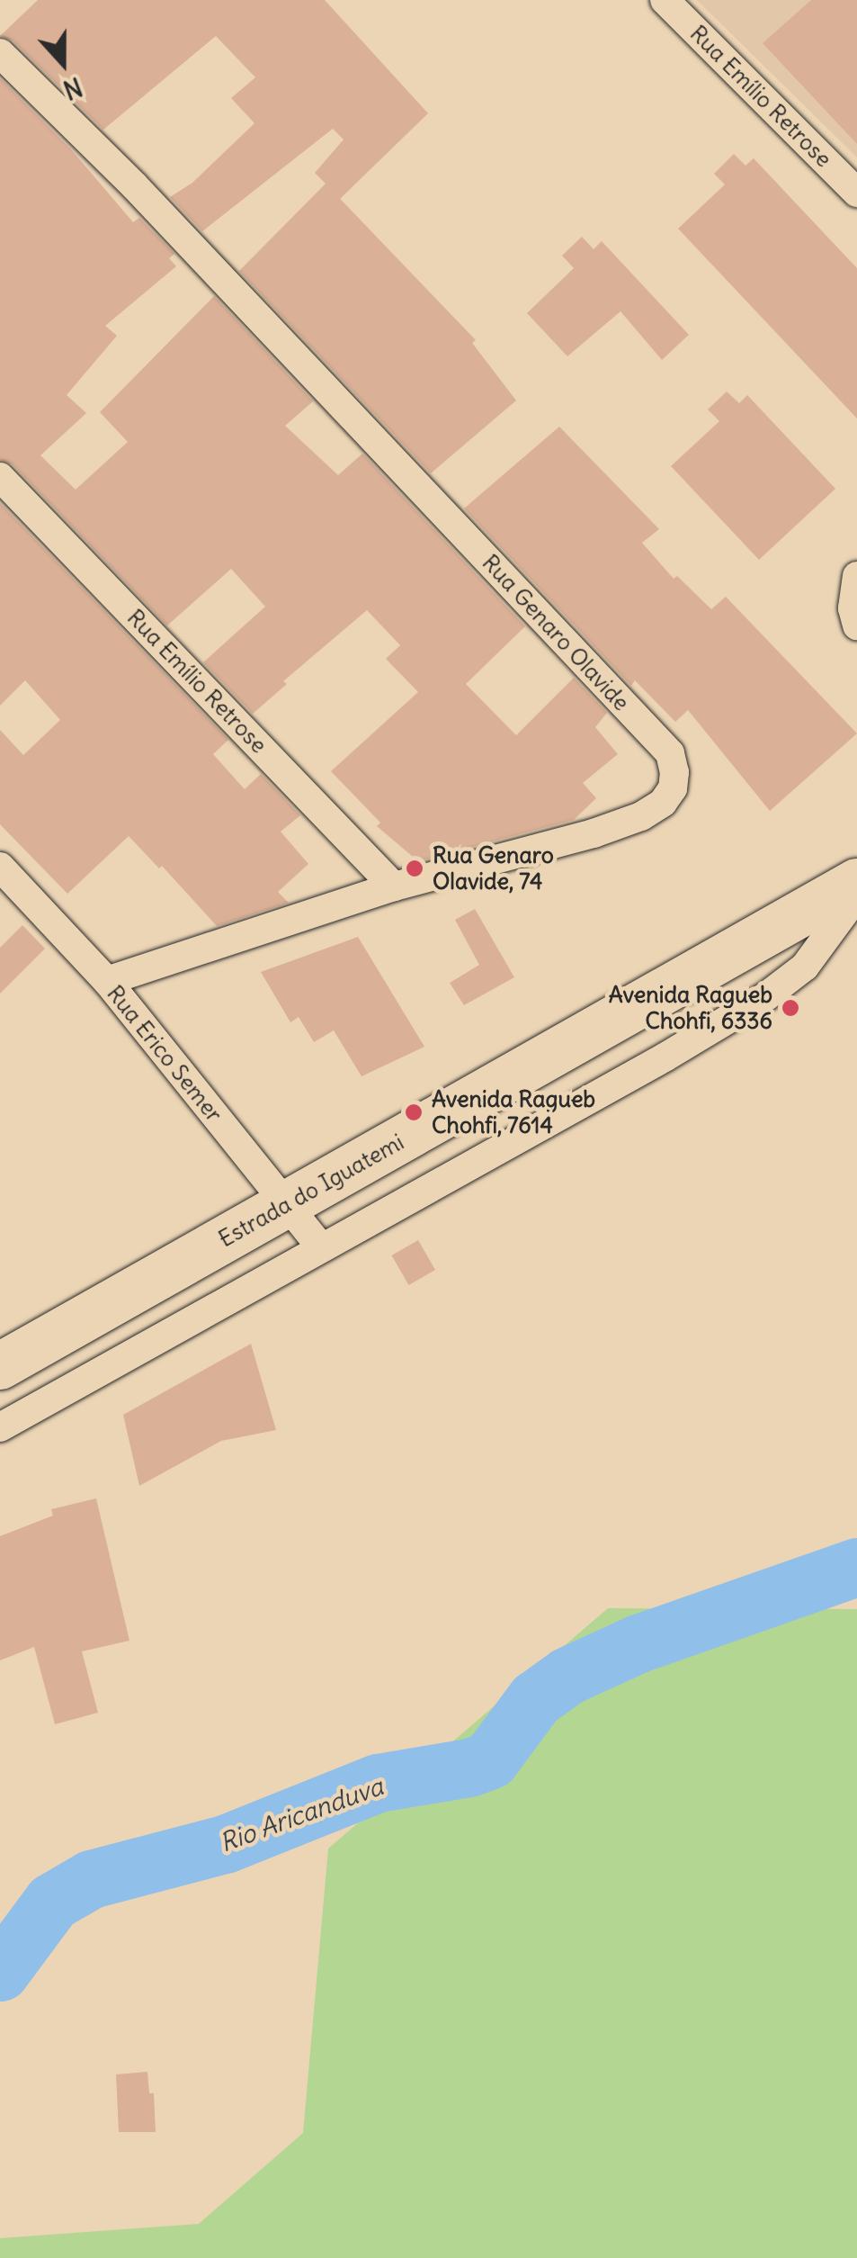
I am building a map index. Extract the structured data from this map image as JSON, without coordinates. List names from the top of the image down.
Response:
{
  "streets": {
    "main road": ["Estrada do Iguatemi"],
    "street": ["Rua Emílio Retrose", "Rua Genaro Olavide", "Rua Erico Semer"]
  },
  "crossings": [
    ["Rua Emílio Retrose", "Rua Genaro Olavide"],
    ["Rua Genaro Olavide", "Rua Erico Semer"],
    ["Rua Erico Semer", "Estrada do Iguatemi"]
  ],
  "water": ["Rio Aricanduva"],
  "places": ["Rua Genaro Olavide, 74", "Avenida Ragueb Chohfi, 6336", "Avenida Ragueb Chohfi, 7614"],
  "north": "bottom"
}
